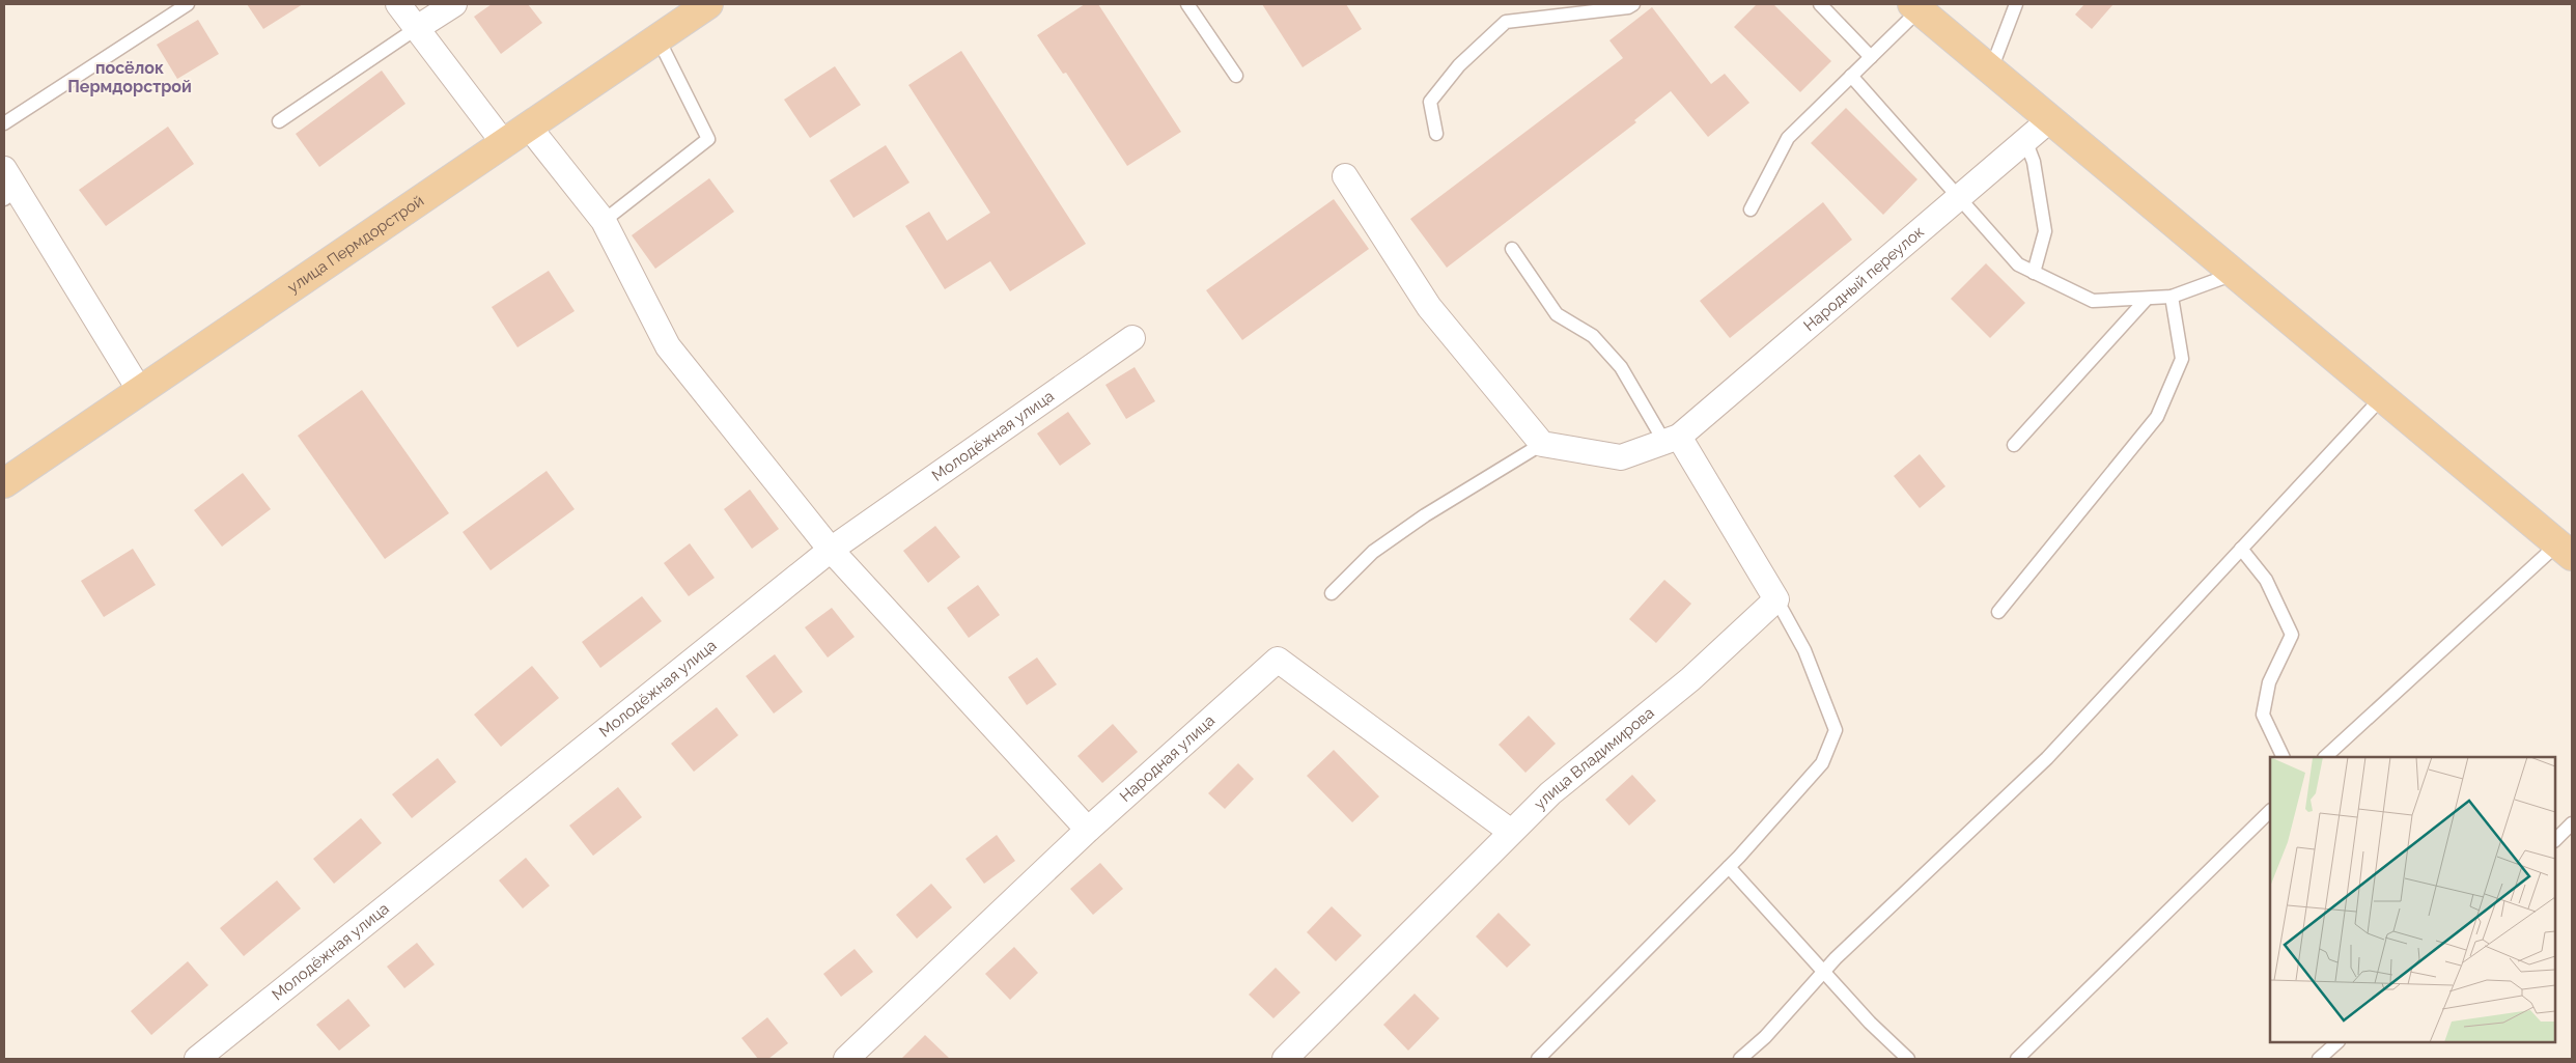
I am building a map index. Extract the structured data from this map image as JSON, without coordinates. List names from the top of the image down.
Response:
{
  "streets": {
    "main road": ["улица Пермдорстрой"],
    "street": [
      "Народный переулок",
      "Молодёжная улица",
      "Народная улица",
      "улица Владимирова"
    ]
  },
  "crossings": [
    ["Народная улица", "улица Владимирова"]
  ],
  "districts": ["посёлок Пермдорстрой"]
}
